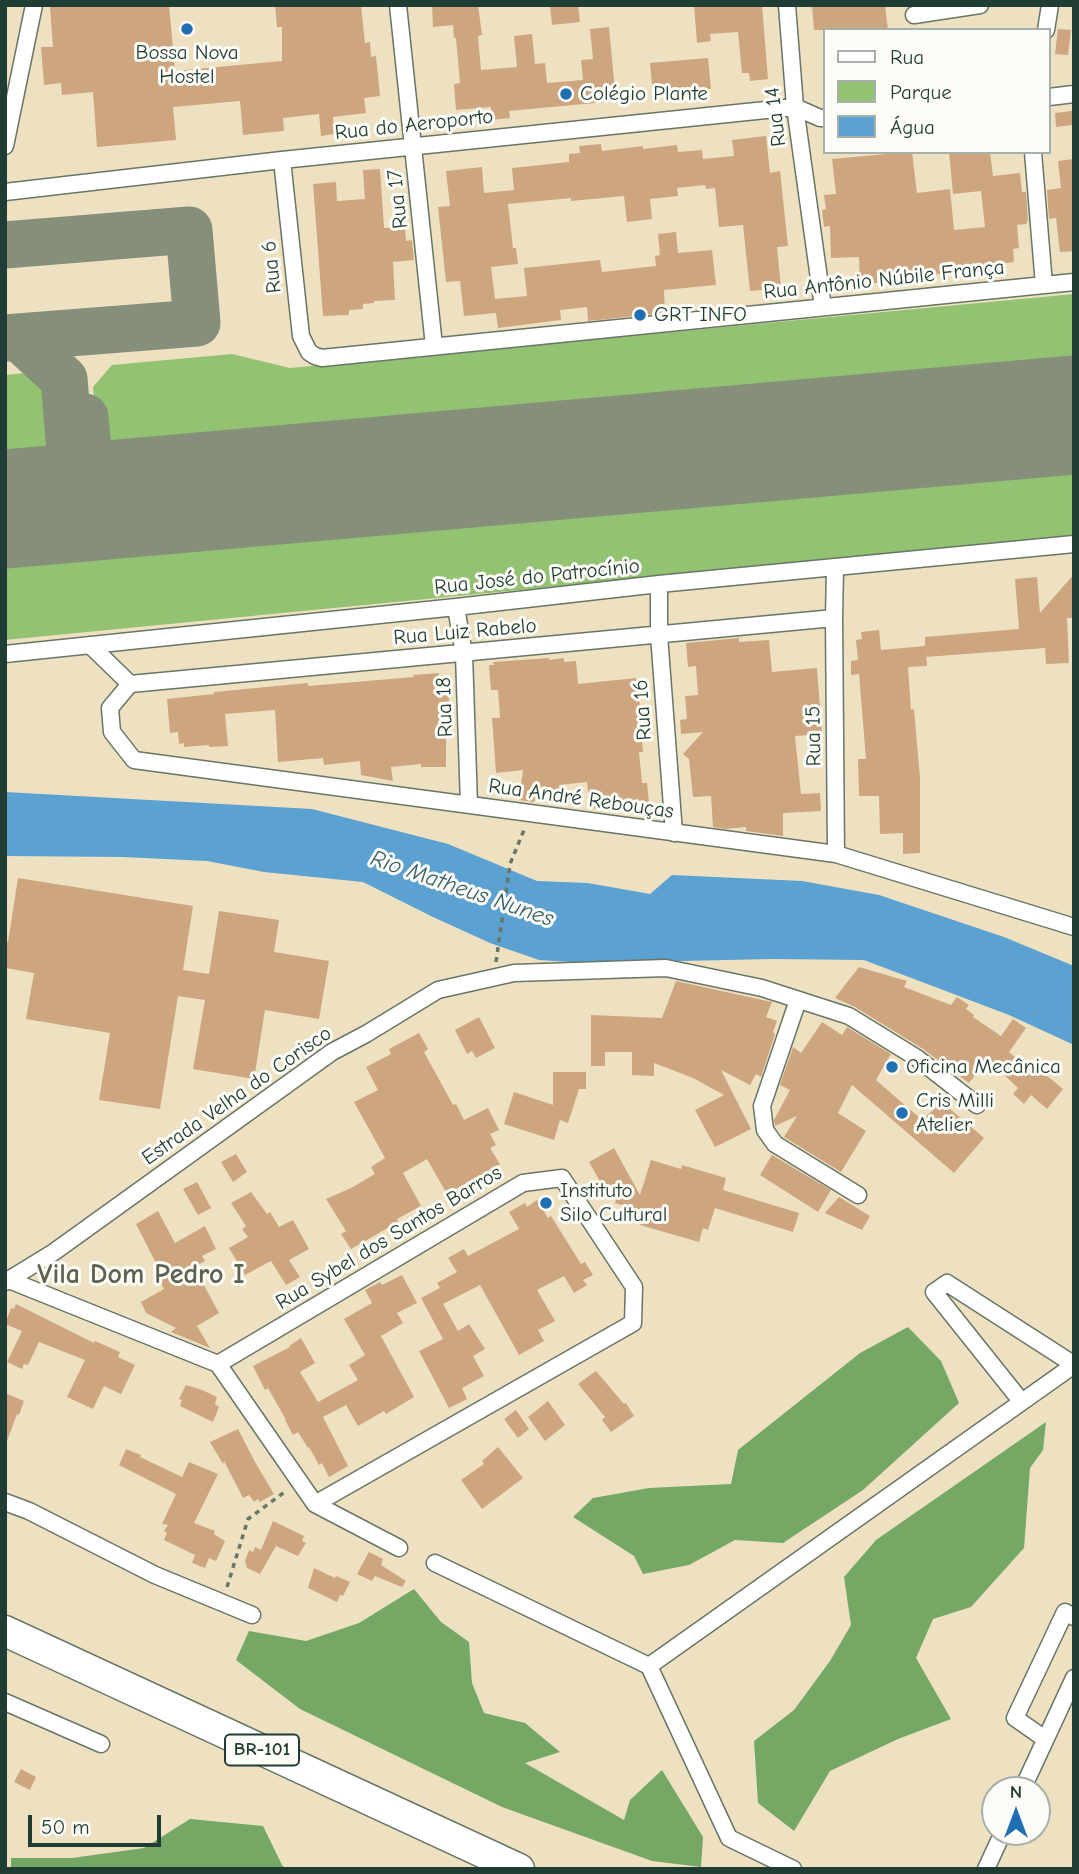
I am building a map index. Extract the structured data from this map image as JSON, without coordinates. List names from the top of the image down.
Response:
{
  "streets": {
    "highway": ["BR-101"],
    "street": [
      "Rua 14",
      "Rua do Aeroporto",
      "Rua 17",
      "Rua 6",
      "Rua Antônio Núbile França",
      "Rua José do Patrocínio",
      "Rua Luiz Rabelo",
      "Rua 18",
      "Rua 16",
      "Rua 15",
      "Rua André Rebouças",
      "Estrada Velha do Corisco",
      "Rua Sybel dos Santos Barros"
    ]
  },
  "crossings": [
    ["Rua 14", "Rua do Aeroporto"],
    ["Rua 14", "Rua Antônio Núbile França"],
    ["Rua do Aeroporto", "Rua 17"],
    ["Rua do Aeroporto", "Rua 6"],
    ["Rua 17", "Rua Antônio Núbile França"],
    ["Rua 6", "Rua Antônio Núbile França"],
    ["Rua José do Patrocínio", "Rua 18"],
    ["Rua José do Patrocínio", "Rua 16"],
    ["Rua José do Patrocínio", "Rua 15"],
    ["Rua Luiz Rabelo", "Rua 18"],
    ["Rua Luiz Rabelo", "Rua 16"],
    ["Rua Luiz Rabelo", "Rua 15"],
    ["Rua Luiz Rabelo", "Rua André Rebouças"],
    ["Rua 18", "Rua André Rebouças"],
    ["Rua 16", "Rua André Rebouças"],
    ["Rua 15", "Rua André Rebouças"]
  ],
  "districts": ["Vila Dom Pedro I"],
  "water": ["Rio Matheus Nunes"],
  "places": [
    "Bossa Nova Hostel",
    "Colégio Plante",
    "GRT INFO",
    "Oficina Mecânica",
    "Cris Milli Atelier",
    "Instituto Silo Cultural"
  ],
  "legend": ["Rua", "Parque", "Água"],
  "scale_bar": "50 m",
  "north": "top"
}
